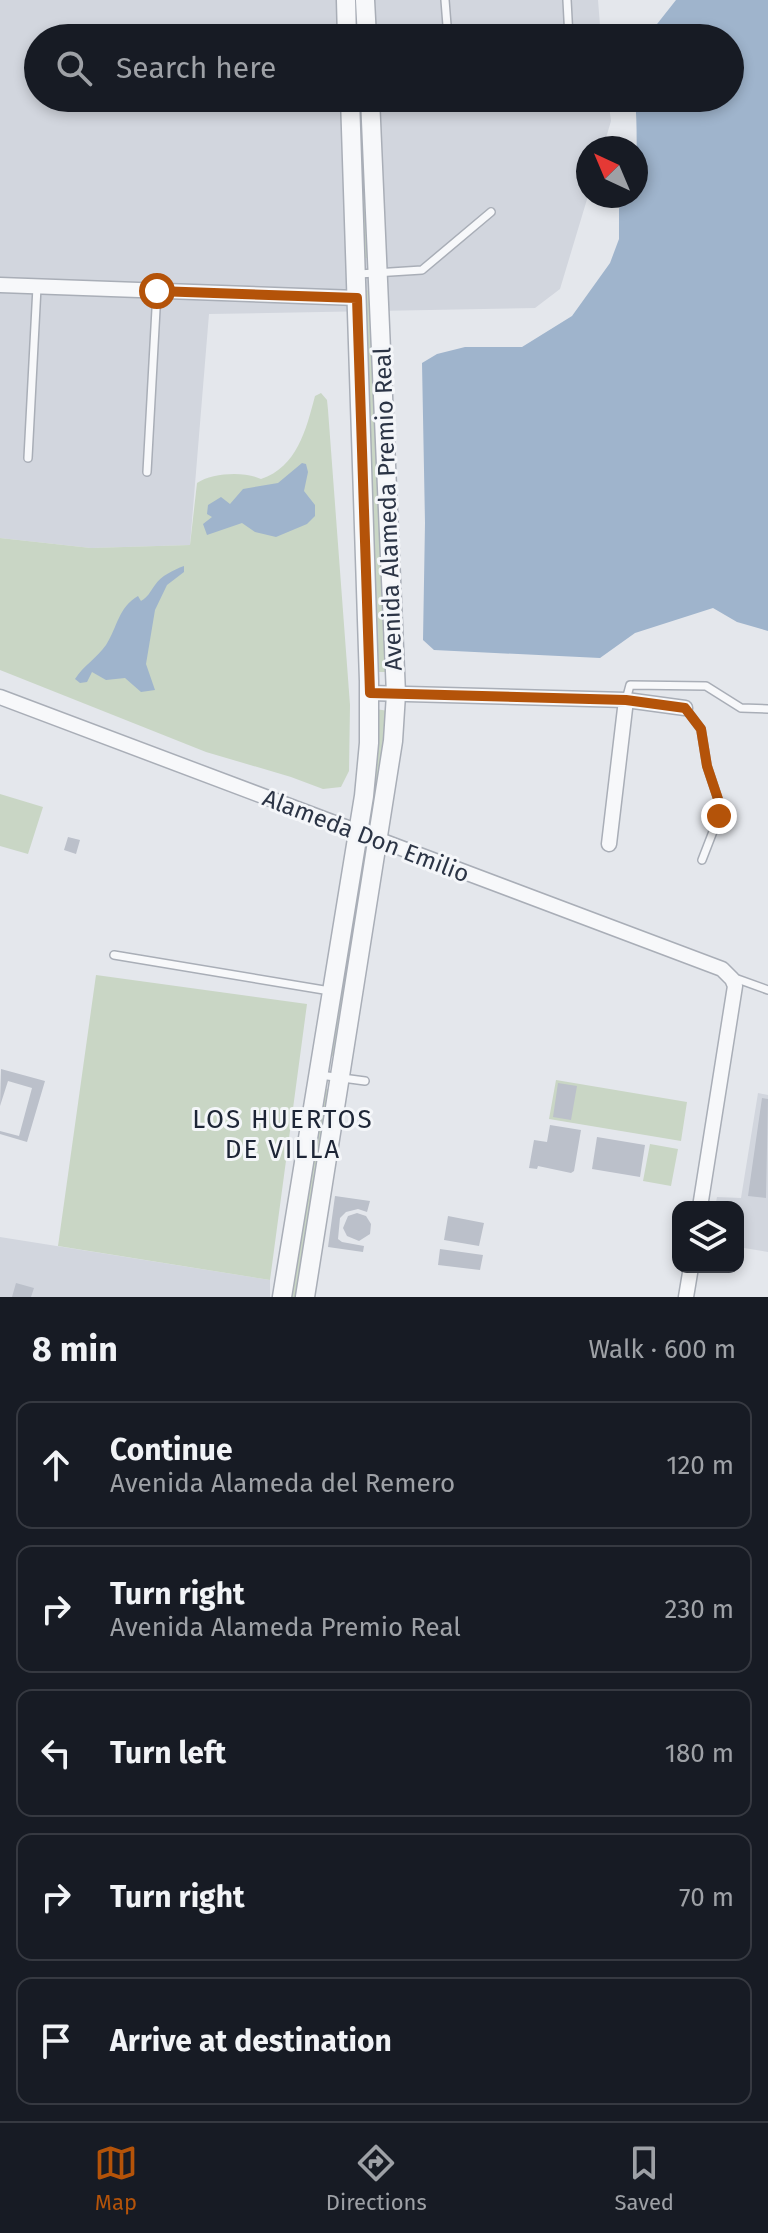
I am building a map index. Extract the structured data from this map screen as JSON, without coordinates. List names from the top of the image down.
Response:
{
  "streets": {
    "street": ["Avenida Alameda Premio Real", "Alameda Don Emilio"]
  },
  "crossings": [
    ["Avenida Alameda Premio Real", "Alameda Don Emilio"]
  ],
  "districts": ["LOS HUERTOS DE VILLA"],
  "north": "top left",
  "page": {
    "search": "Search here",
    "heading": ["8 min", "Walk · 600 m"],
    "list": [
      ["Continue", "Avenida Alameda del Remero", "120 m"],
      ["Turn right", "Avenida Alameda Premio Real", "230 m"],
      ["Turn left", "180 m"],
      ["Turn right", "70 m"],
      "Arrive at destination"
    ],
    "nav": ["Map", "Directions", "Saved"]
  }
}
